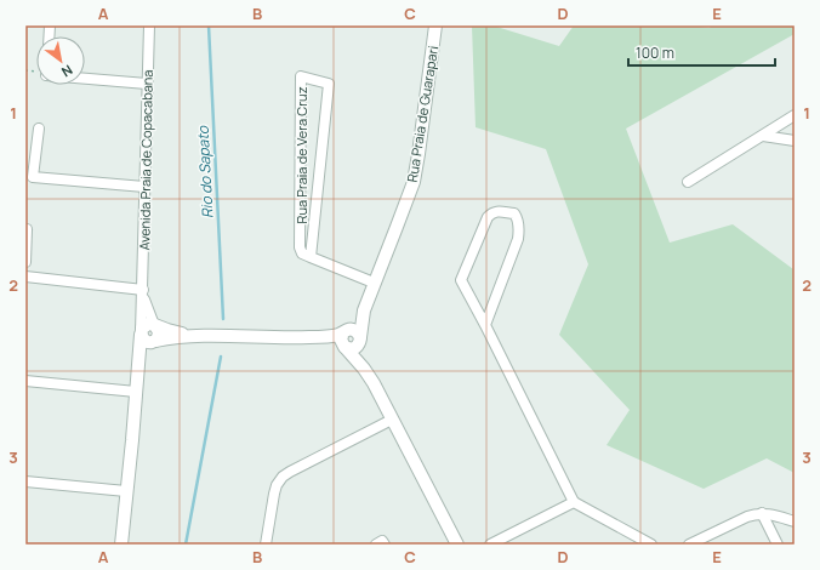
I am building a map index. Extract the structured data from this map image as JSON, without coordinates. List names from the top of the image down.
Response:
{
  "streets": {
    "street": ["Rua Praia de Guarapari", "Rua Praia de Vera Cruz", "Avenida Praia de Copacabana"]
  },
  "water": ["Rio do Sapato"],
  "scale_bar": "100 m",
  "north": "bottom right",
  "grid": {
    "columns": [
      "A",
      "B",
      "C",
      "D",
      "E"
    ],
    "rows": ["1", "2", "3"]
  }
}
